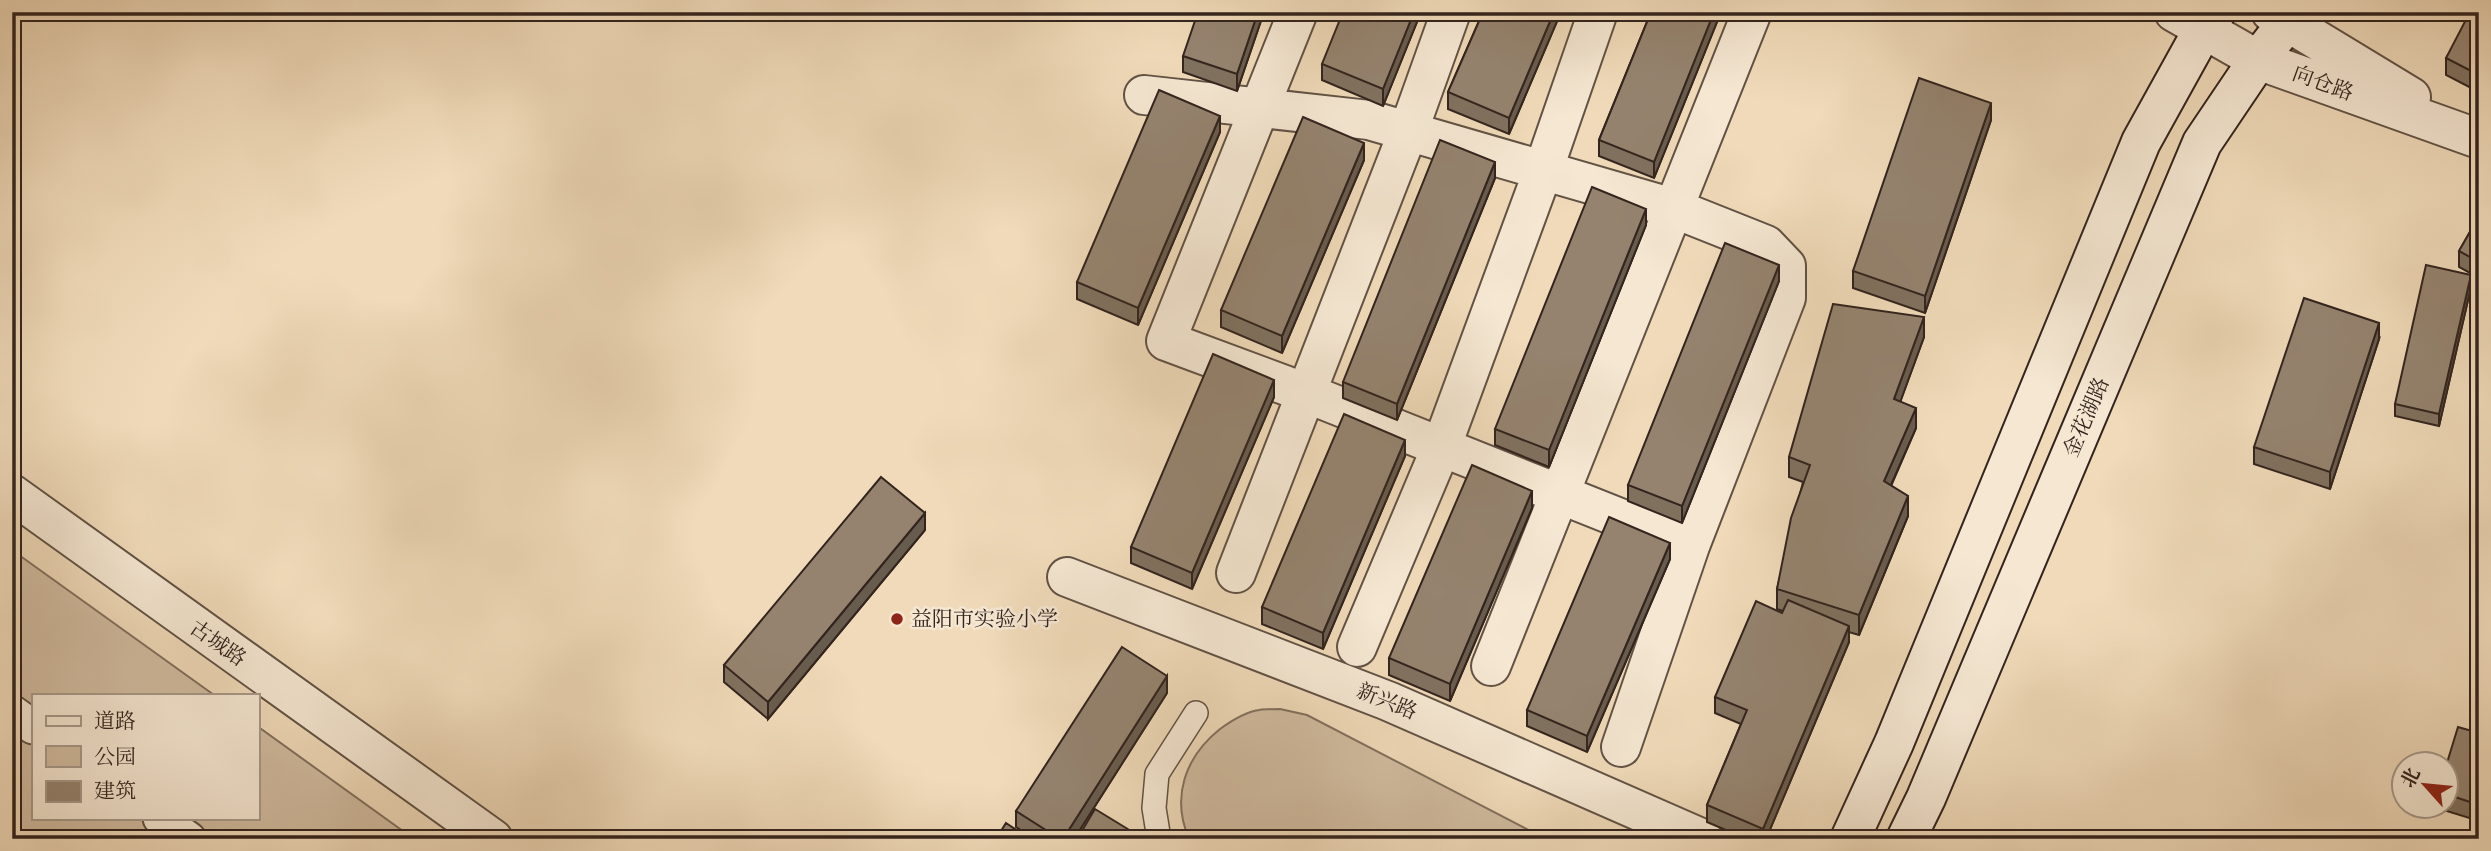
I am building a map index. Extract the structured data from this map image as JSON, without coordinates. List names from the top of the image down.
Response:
{
  "streets": {
    "street": [
      "向仓路",
      "金花湖路",
      "古城路",
      "新兴路"
    ]
  },
  "crossings": [
    ["向仓路", "金花湖路"]
  ],
  "places": ["益阳市实验小学"],
  "legend": ["道路", "公园", "建筑"],
  "north": "top left"
}
